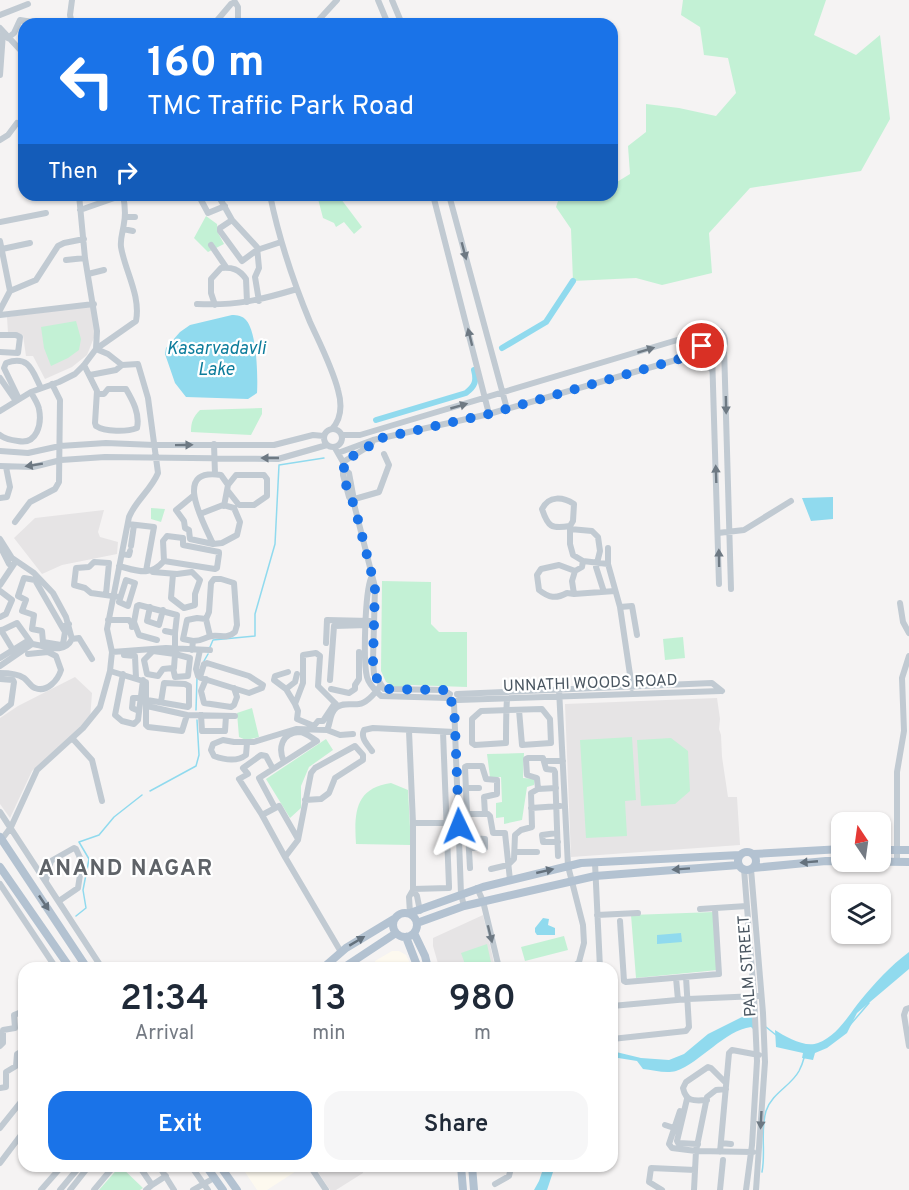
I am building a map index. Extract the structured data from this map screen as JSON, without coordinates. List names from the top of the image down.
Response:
{
  "streets": {
    "street": ["UNNATHI WOODS ROAD", "PALM STREET"]
  },
  "districts": ["ANAND NAGAR"],
  "water": ["Kasarvadavli Lake"],
  "north": "top",
  "page": {
    "turn": ["160 m", "TMC Traffic Park Road"],
    "then": "Then",
    "eta": [
      "21:34",
      "Arrival",
      "13",
      "min",
      "980",
      "m"
    ],
    "buttons": ["Exit", "Share"]
  }
}
